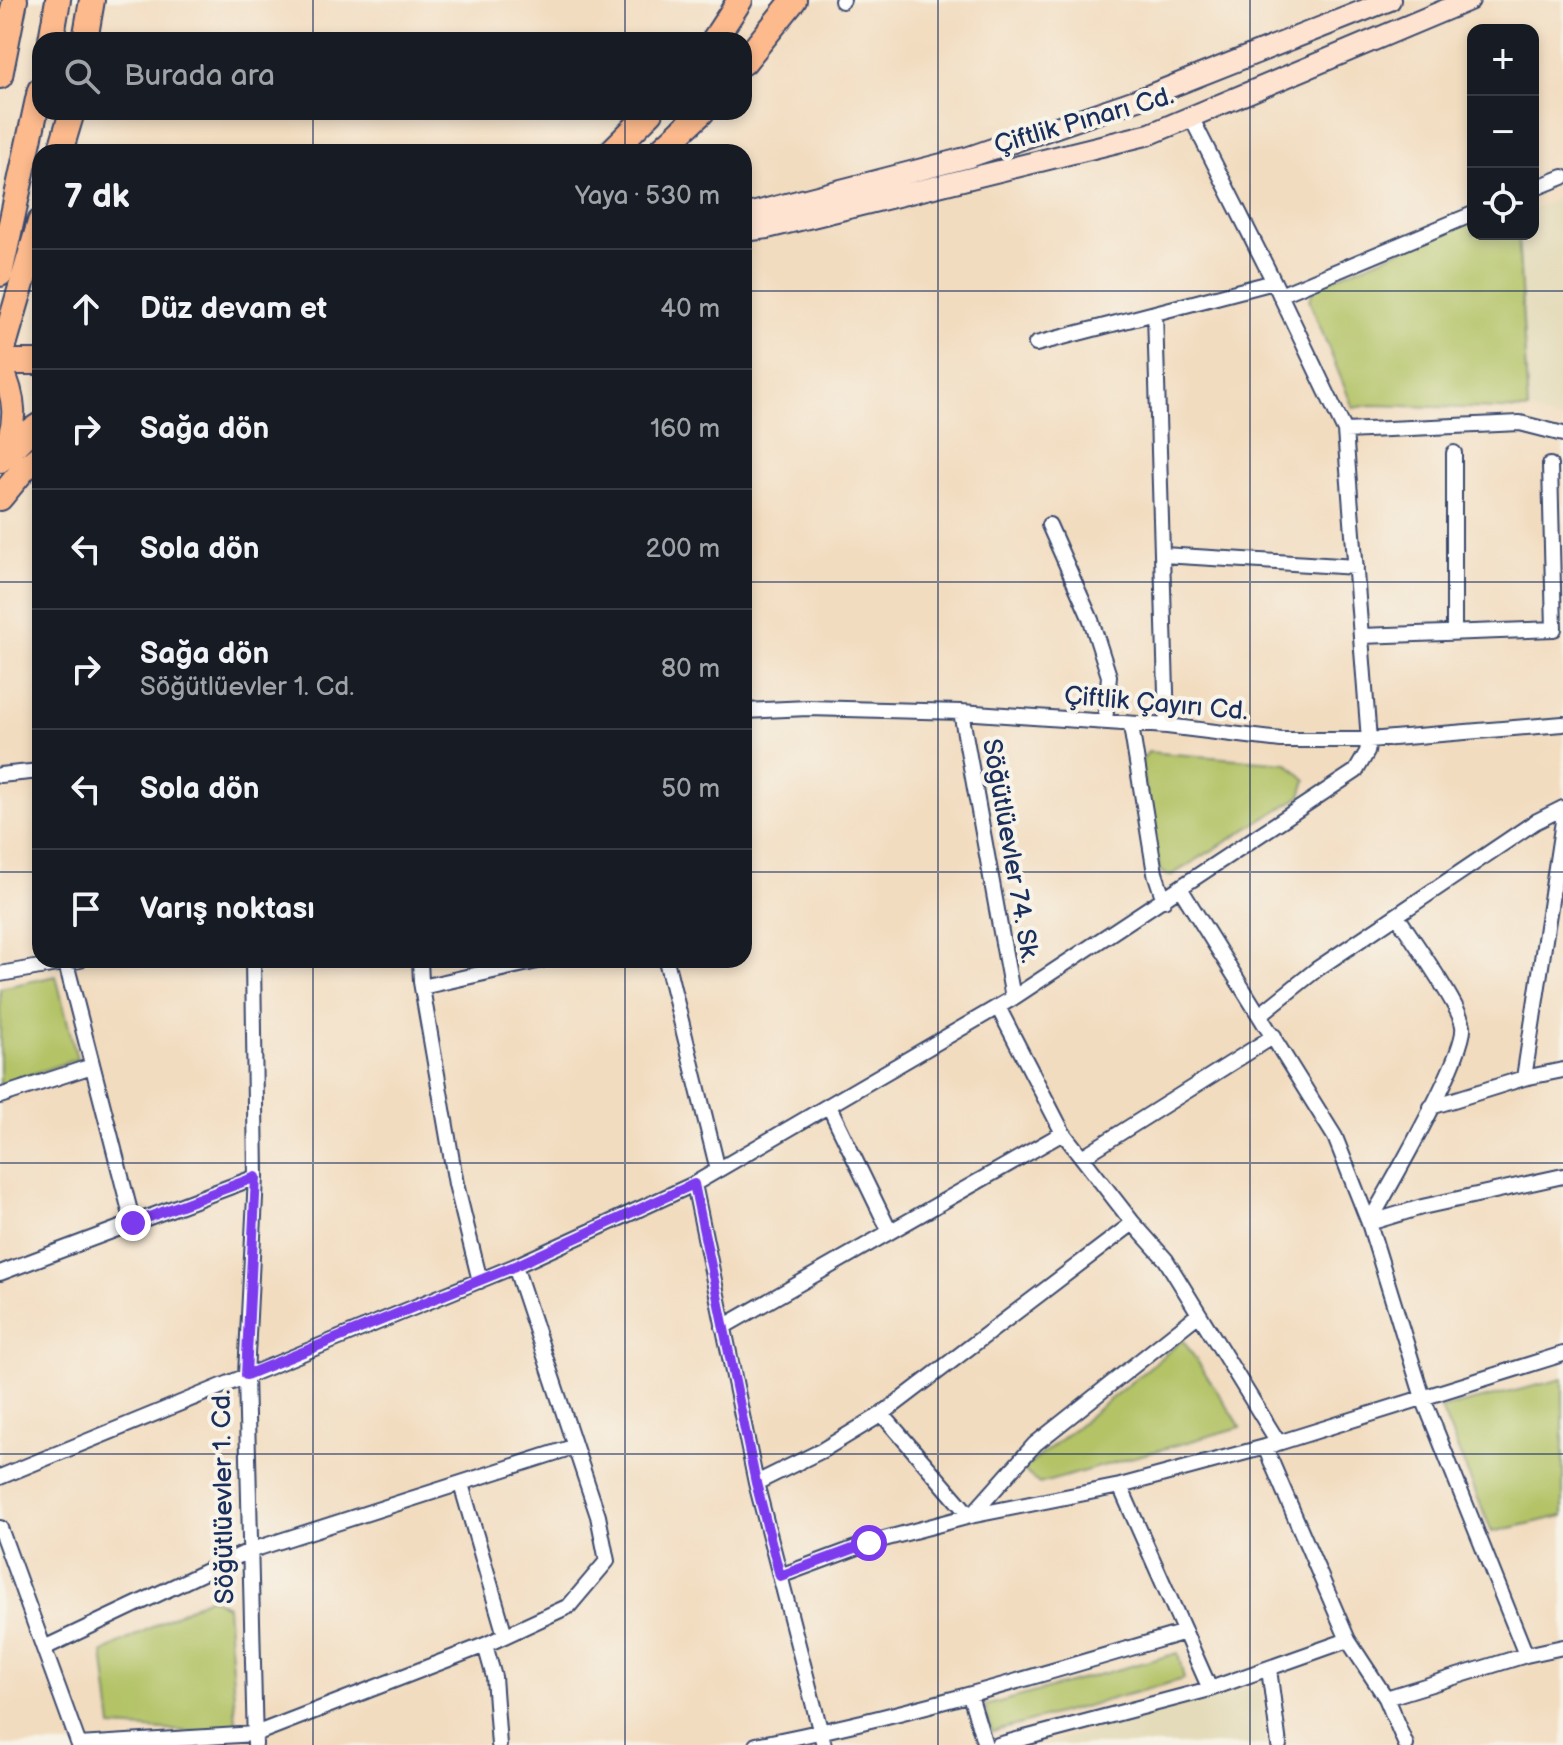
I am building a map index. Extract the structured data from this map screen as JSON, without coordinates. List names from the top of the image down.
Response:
{
  "streets": {
    "street": [
      "Çiftlik Pınarı Cd.",
      "Çiftlik Çayırı Cd.",
      "Söğütlüevler 74. Sk.",
      "Söğütlüevler 1. Cd."
    ]
  },
  "crossings": [
    ["Çiftlik Çayırı Cd.", "Söğütlüevler 74. Sk."]
  ],
  "page": {
    "map_buttons": ["+", "−"],
    "search": "Burada ara",
    "heading": ["7 dk", "Yaya · 530 m"],
    "list": [
      ["Düz devam et", "40 m"],
      ["Sağa dön", "160 m"],
      ["Sola dön", "200 m"],
      ["Sağa dön", "Söğütlüevler 1. Cd.", "80 m"],
      ["Sola dön", "50 m"],
      "Varış noktası"
    ]
  }
}
